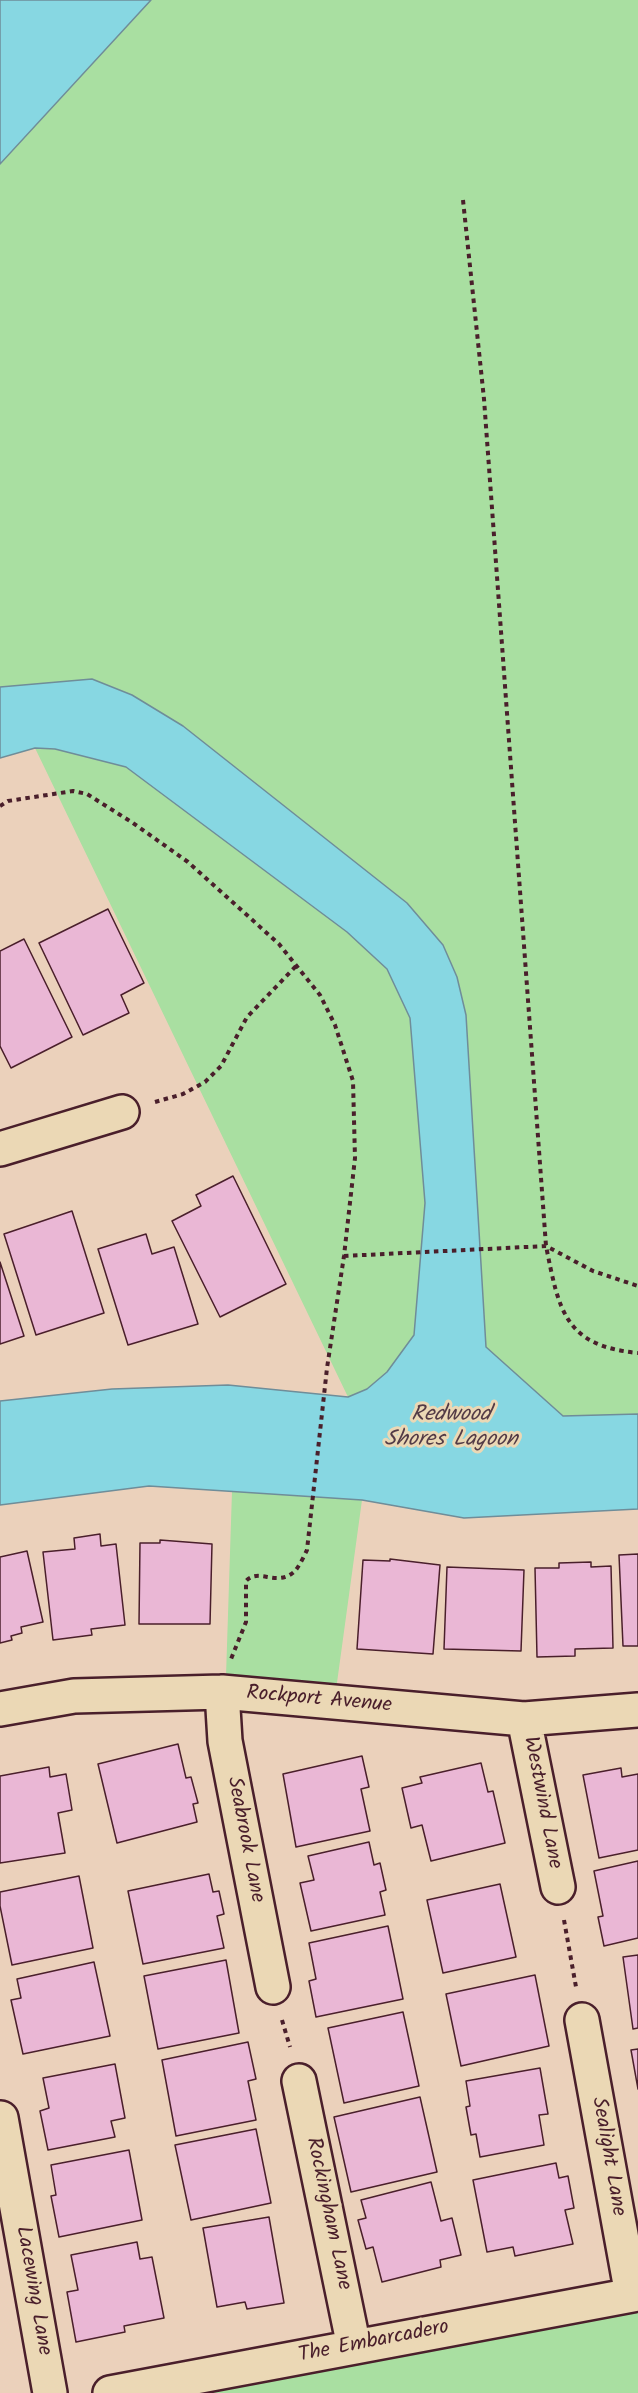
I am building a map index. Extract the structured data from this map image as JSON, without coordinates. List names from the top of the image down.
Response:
{
  "streets": {
    "street": [
      "Rockport Avenue",
      "Westwind Lane",
      "Seabrook Lane",
      "Sealight Lane",
      "Rockingham Lane",
      "Lacewing Lane",
      "The Embarcadero"
    ]
  },
  "crossings": [
    ["Rockport Avenue", "Westwind Lane"],
    ["Rockport Avenue", "Seabrook Lane"],
    ["Sealight Lane", "The Embarcadero"],
    ["Rockingham Lane", "The Embarcadero"]
  ],
  "water": ["Redwood Shores Lagoon"]
}
